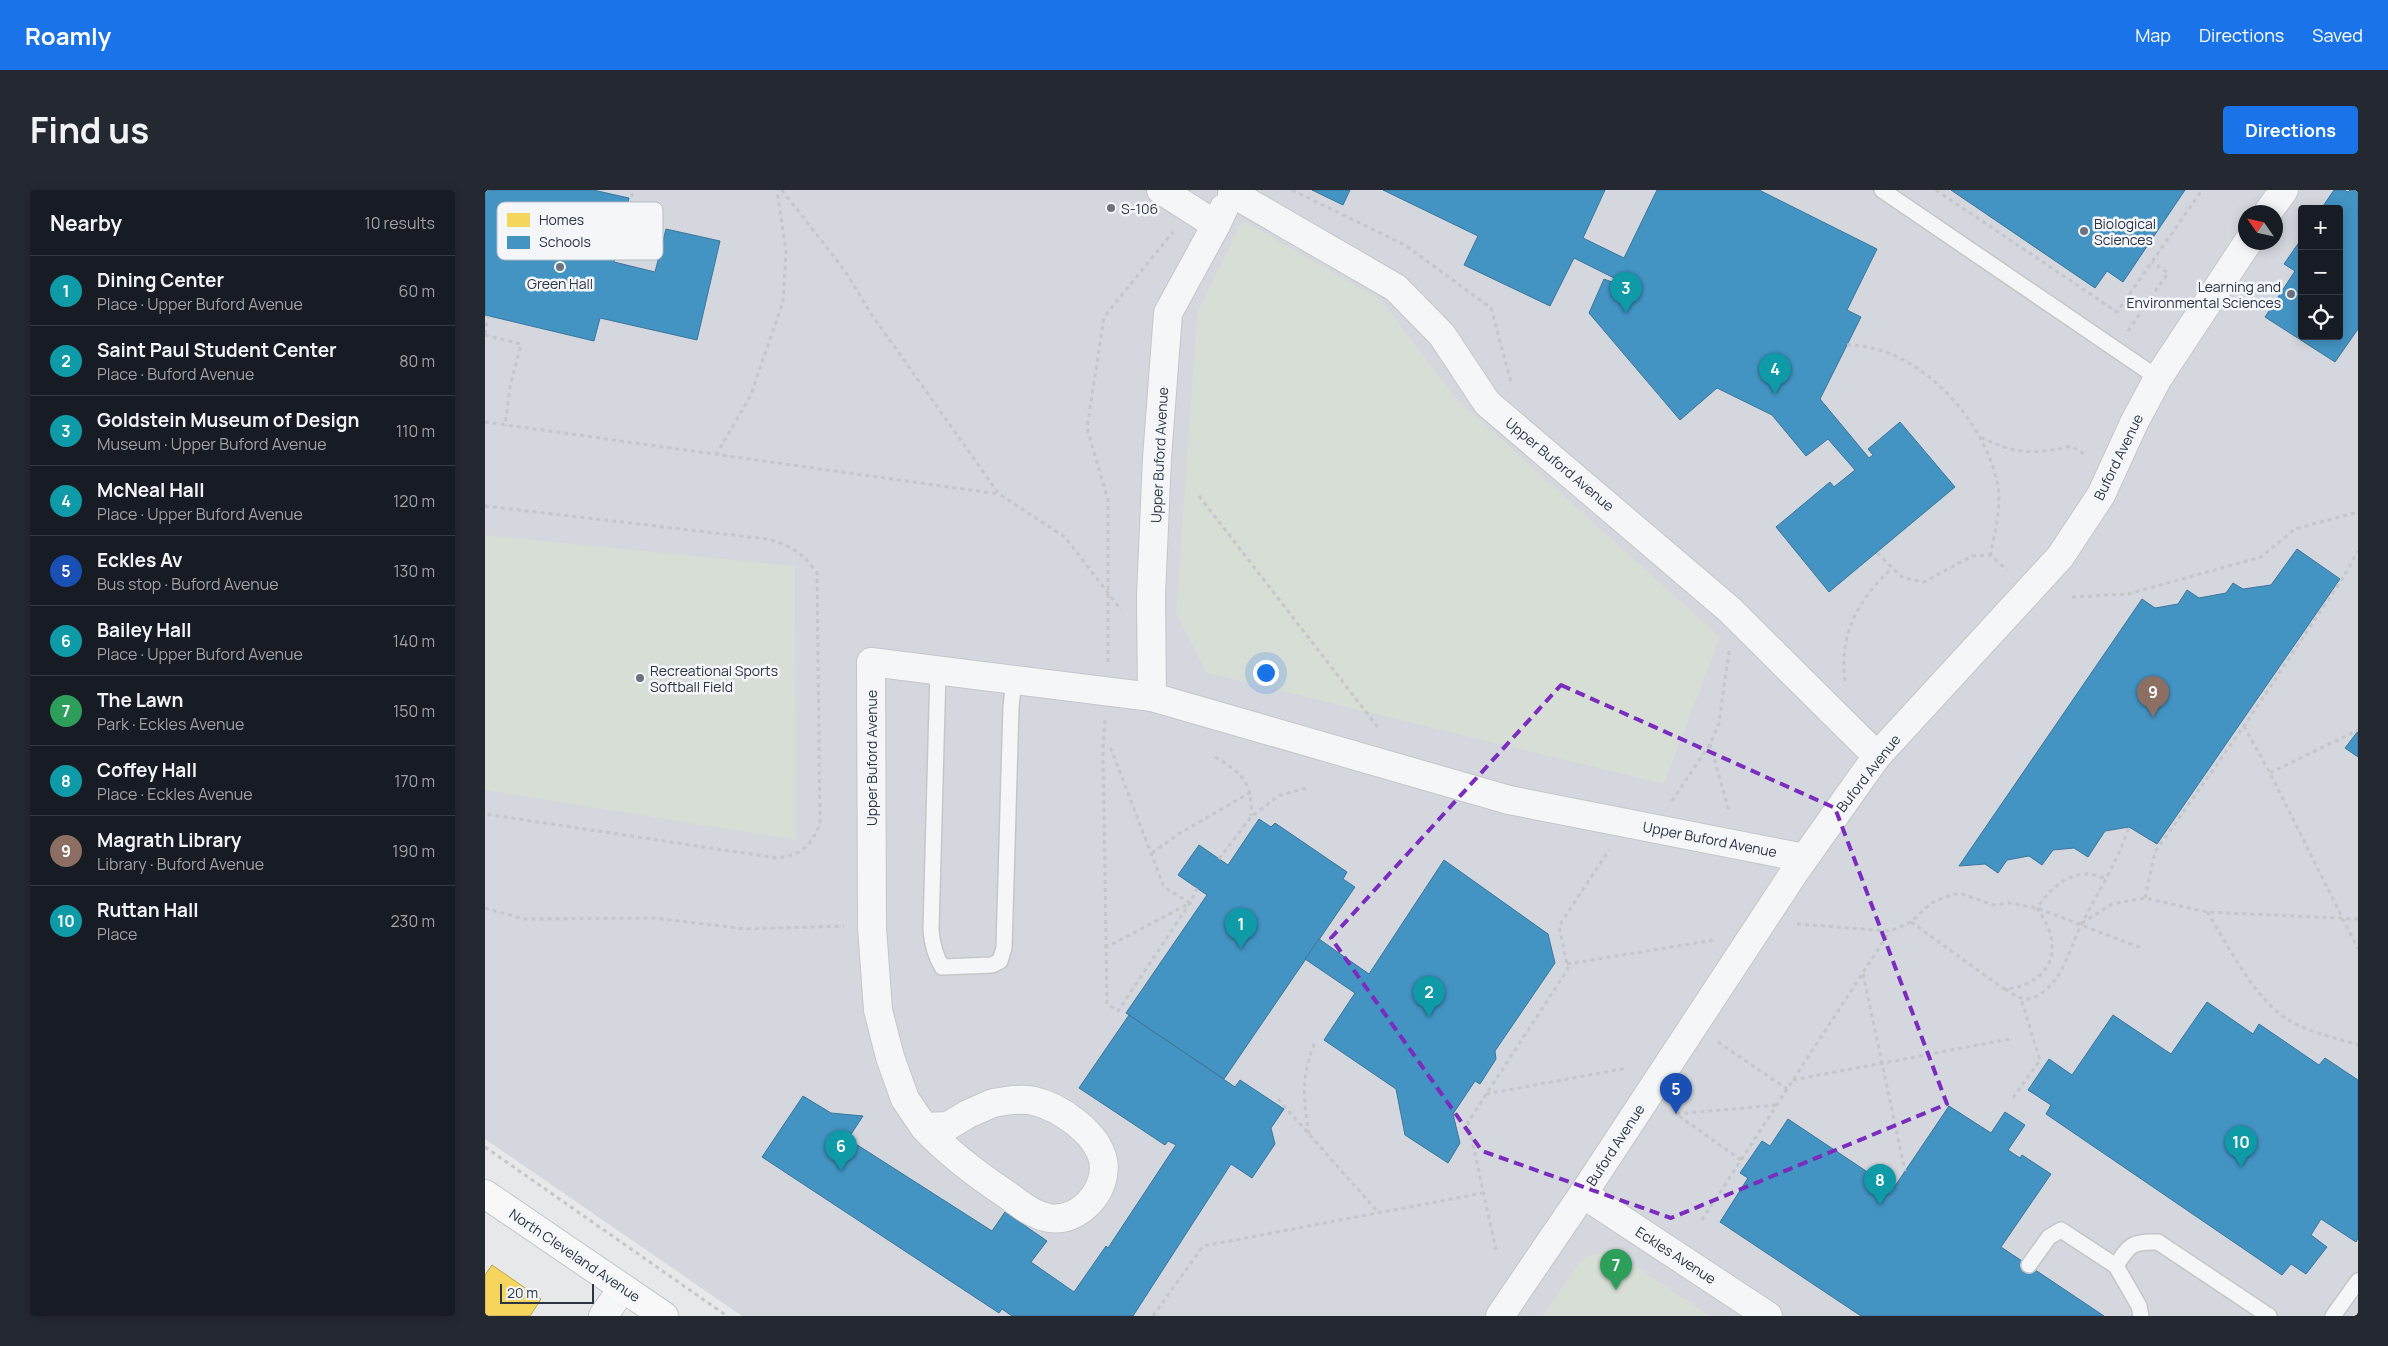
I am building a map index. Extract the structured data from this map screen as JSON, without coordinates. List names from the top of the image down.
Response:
{
  "streets": {
    "main road": ["North Cleveland Avenue"],
    "street": ["Upper Buford Avenue", "Buford Avenue", "Eckles Avenue"]
  },
  "crossings": [
    ["Upper Buford Avenue", "Buford Avenue"],
    ["Buford Avenue", "Eckles Avenue"]
  ],
  "places": [
    "S-106",
    "Biological Sciences",
    "Green Hall",
    "Learning and Environmental Sciences",
    "Recreational Sports Softball Field"
  ],
  "legend": ["Homes", "Schools"],
  "scale_bar": "20 m",
  "north": "top left",
  "page": {
    "header": "Roamly",
    "nav": ["Map", "Directions", "Saved"],
    "title": "Find us",
    "buttons": "Directions",
    "heading": ["Nearby", "10 results"],
    "map_buttons": ["+", "−"],
    "list": [
      {
        "mark": "1",
        "name": "Dining Center",
        "note": "Place · Upper Buford Avenue",
        "value": "60 m"
      },
      {
        "mark": "2",
        "name": "Saint Paul Student Center",
        "note": "Place · Buford Avenue",
        "value": "80 m"
      },
      {
        "mark": "3",
        "name": "Goldstein Museum of Design",
        "note": "Museum · Upper Buford Avenue",
        "value": "110 m"
      },
      {
        "mark": "4",
        "name": "McNeal Hall",
        "note": "Place · Upper Buford Avenue",
        "value": "120 m"
      },
      {
        "mark": "5",
        "name": "Eckles Av",
        "note": "Bus stop · Buford Avenue",
        "value": "130 m"
      },
      {
        "mark": "6",
        "name": "Bailey Hall",
        "note": "Place · Upper Buford Avenue",
        "value": "140 m"
      },
      {
        "mark": "7",
        "name": "The Lawn",
        "note": "Park · Eckles Avenue",
        "value": "150 m"
      },
      {
        "mark": "8",
        "name": "Coffey Hall",
        "note": "Place · Eckles Avenue",
        "value": "170 m"
      },
      {
        "mark": "9",
        "name": "Magrath Library",
        "note": "Library · Buford Avenue",
        "value": "190 m"
      },
      {
        "mark": "10",
        "name": "Ruttan Hall",
        "note": "Place",
        "value": "230 m"
      }
    ],
    "pins": [
      "3",
      "4",
      "9",
      "1",
      "2",
      "5",
      "10",
      "6",
      "8",
      "7"
    ],
    "scale": "20 m"
  }
}
